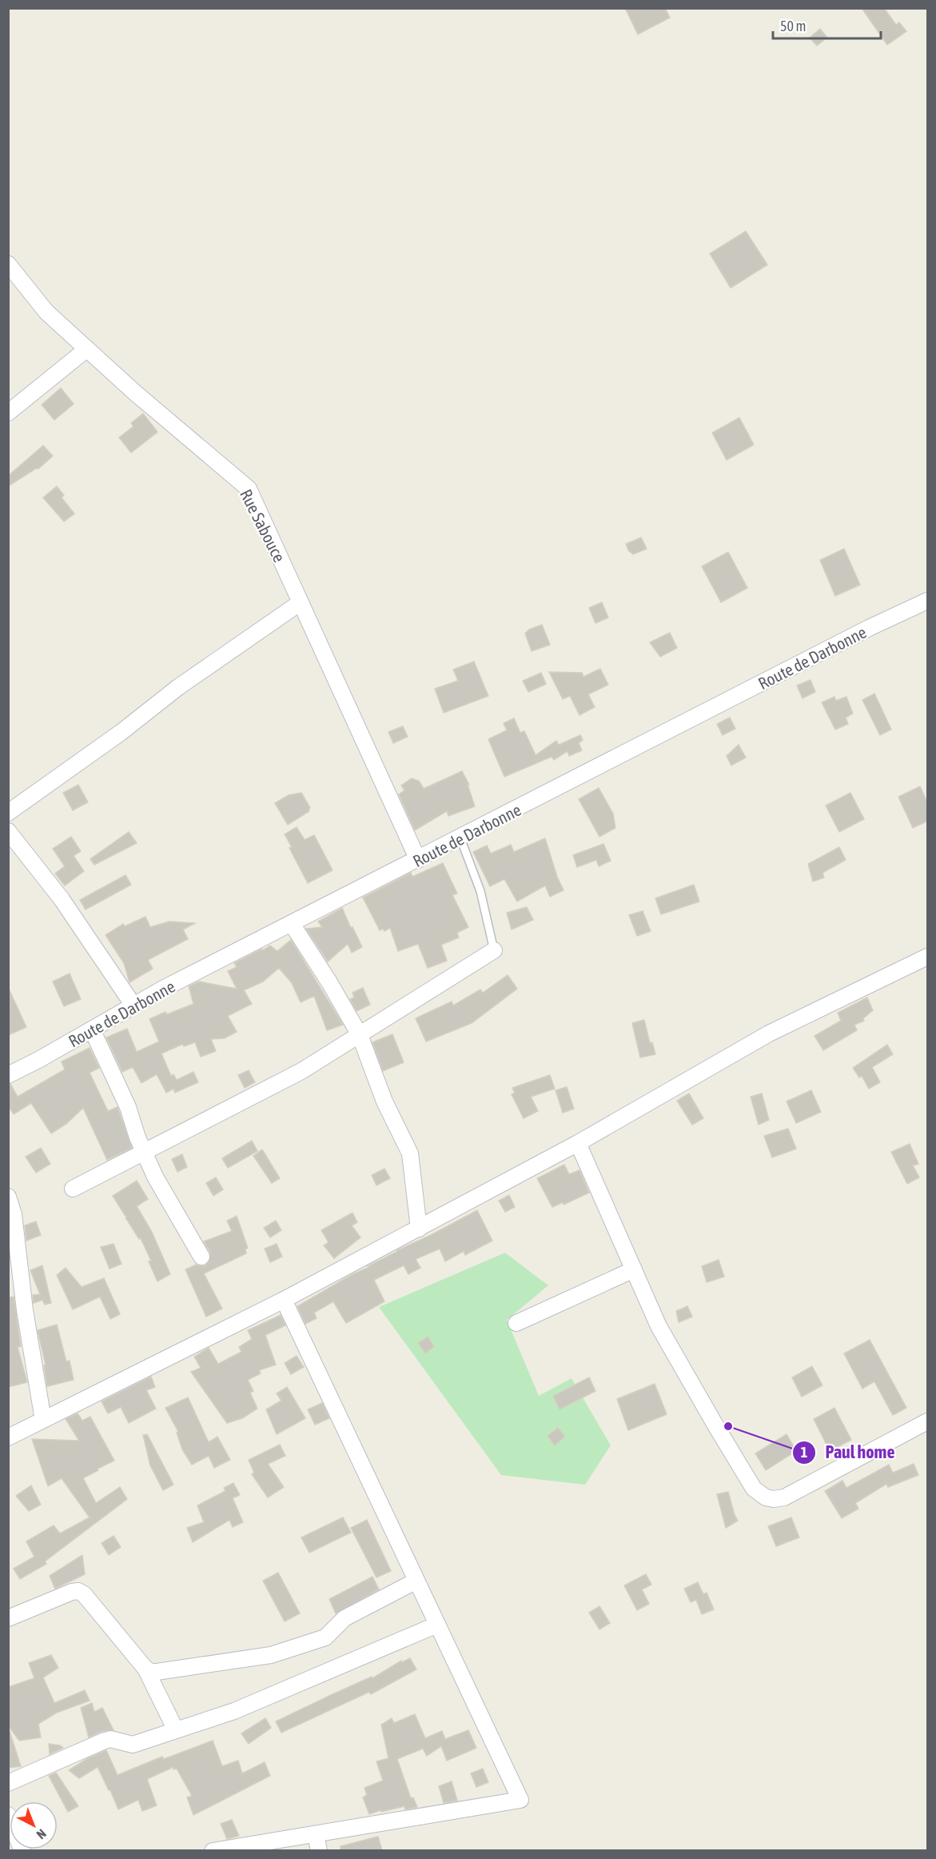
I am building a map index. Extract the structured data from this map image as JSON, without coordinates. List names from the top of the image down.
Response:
{
  "streets": {
    "street": ["Rue Sabouce", "Route de Darbonne"]
  },
  "crossings": [
    ["Rue Sabouce", "Route de Darbonne"]
  ],
  "places": ["Paul home"],
  "scale_bar": "50 m",
  "north": "bottom right"
}
